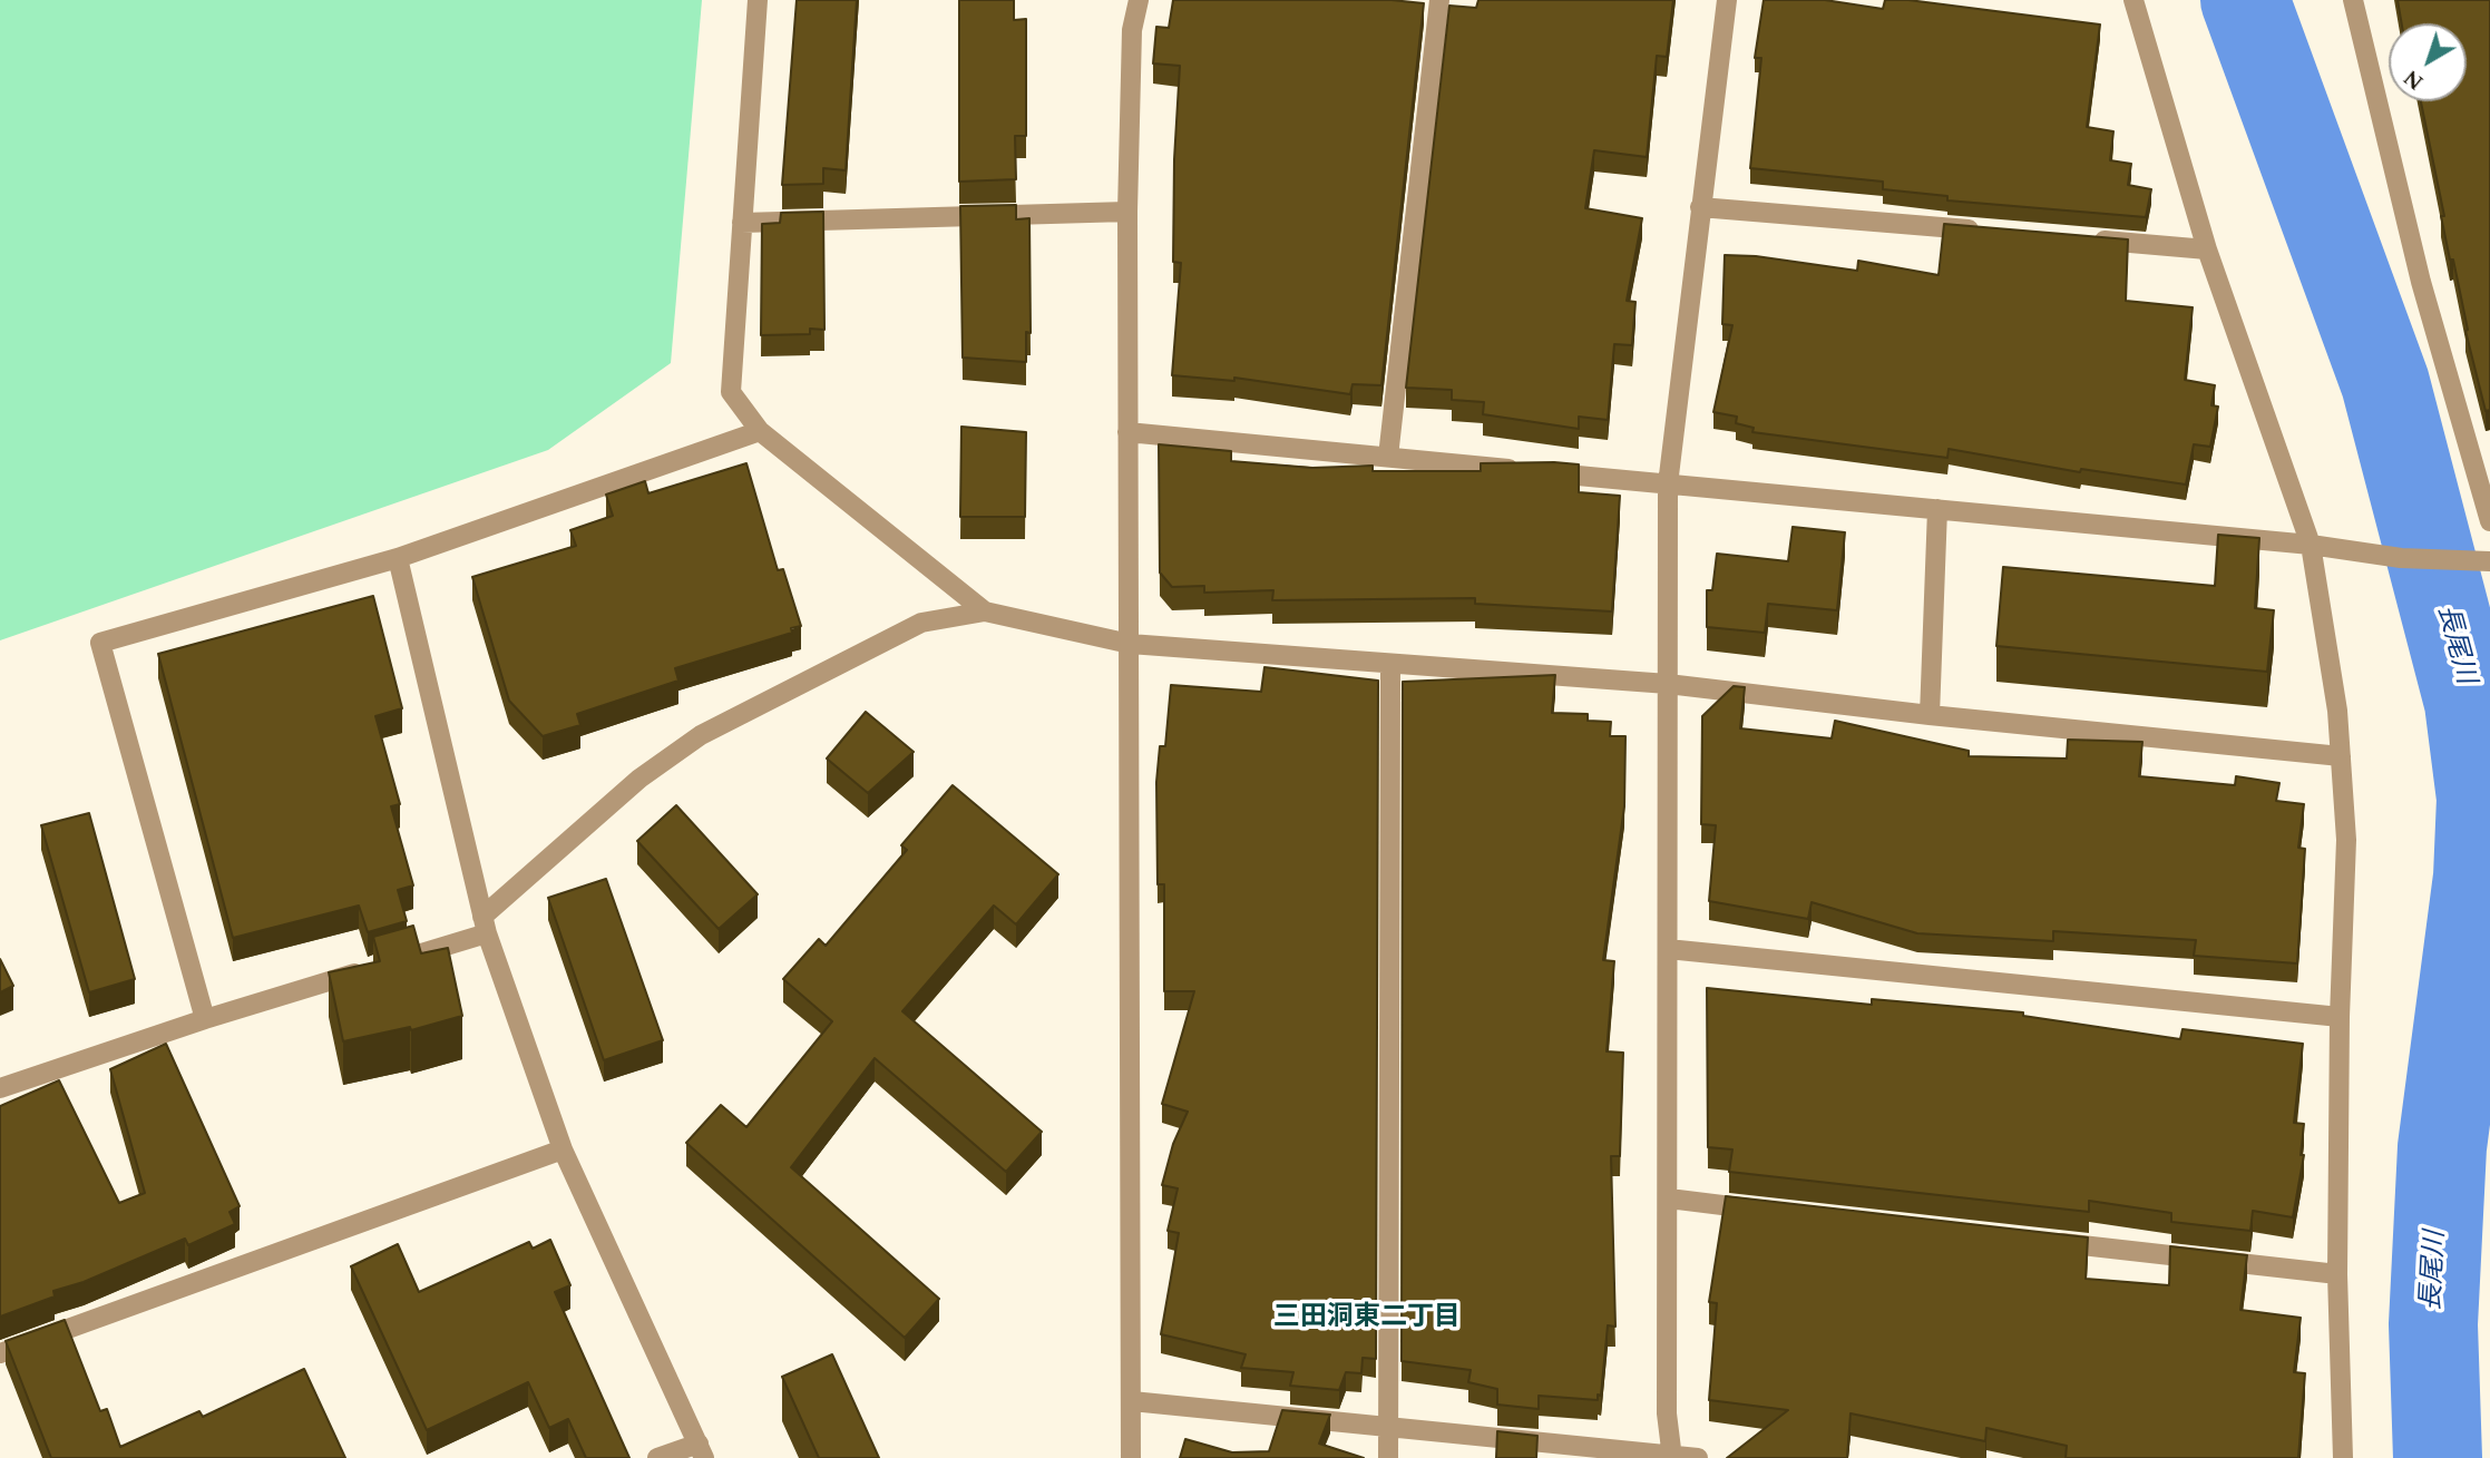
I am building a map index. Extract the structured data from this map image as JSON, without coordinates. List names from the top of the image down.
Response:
{
  "districts": ["三田洞東二丁目"],
  "water": ["長尾川"],
  "north": "bottom left"
}
